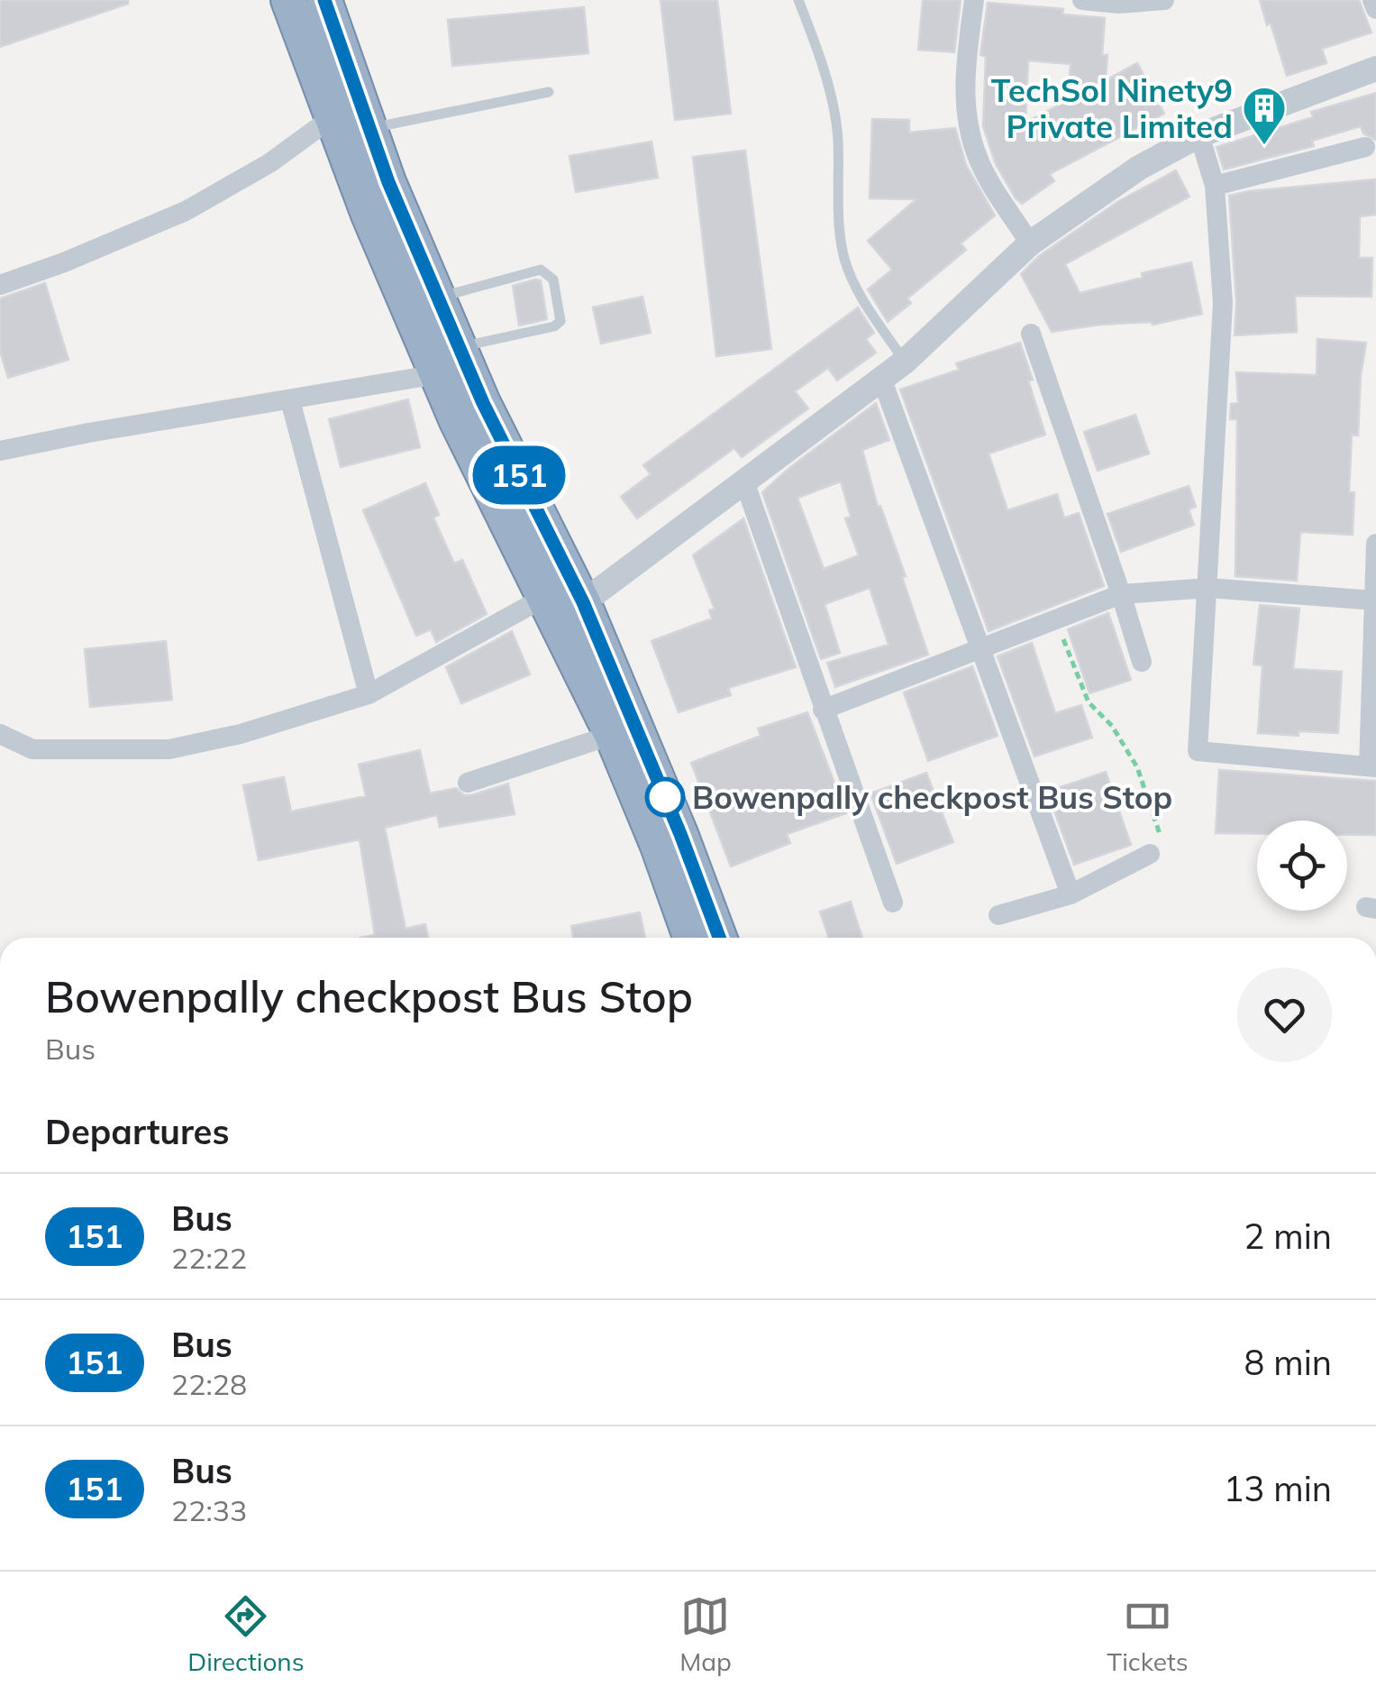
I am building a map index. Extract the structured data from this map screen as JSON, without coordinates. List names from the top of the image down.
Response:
{
  "places": {
    "building": ["TechSol Ninety9 Private Limited"],
    "other": ["Bowenpally checkpost Bus Stop"]
  },
  "lines": ["bus line 151"],
  "page": {
    "on_map": "151",
    "heading": [
      ["Bowenpally checkpost Bus Stop", "Bus"],
      "Departures"
    ],
    "list": [
      {
        "mark": "151",
        "name": "Bus",
        "note": "22:22",
        "value": "2 min"
      },
      {
        "mark": "151",
        "name": "Bus",
        "note": "22:28",
        "value": "8 min"
      },
      {
        "mark": "151",
        "name": "Bus",
        "note": "22:33",
        "value": "13 min"
      }
    ],
    "tabs": ["Directions", "Map", "Tickets"]
  }
}
